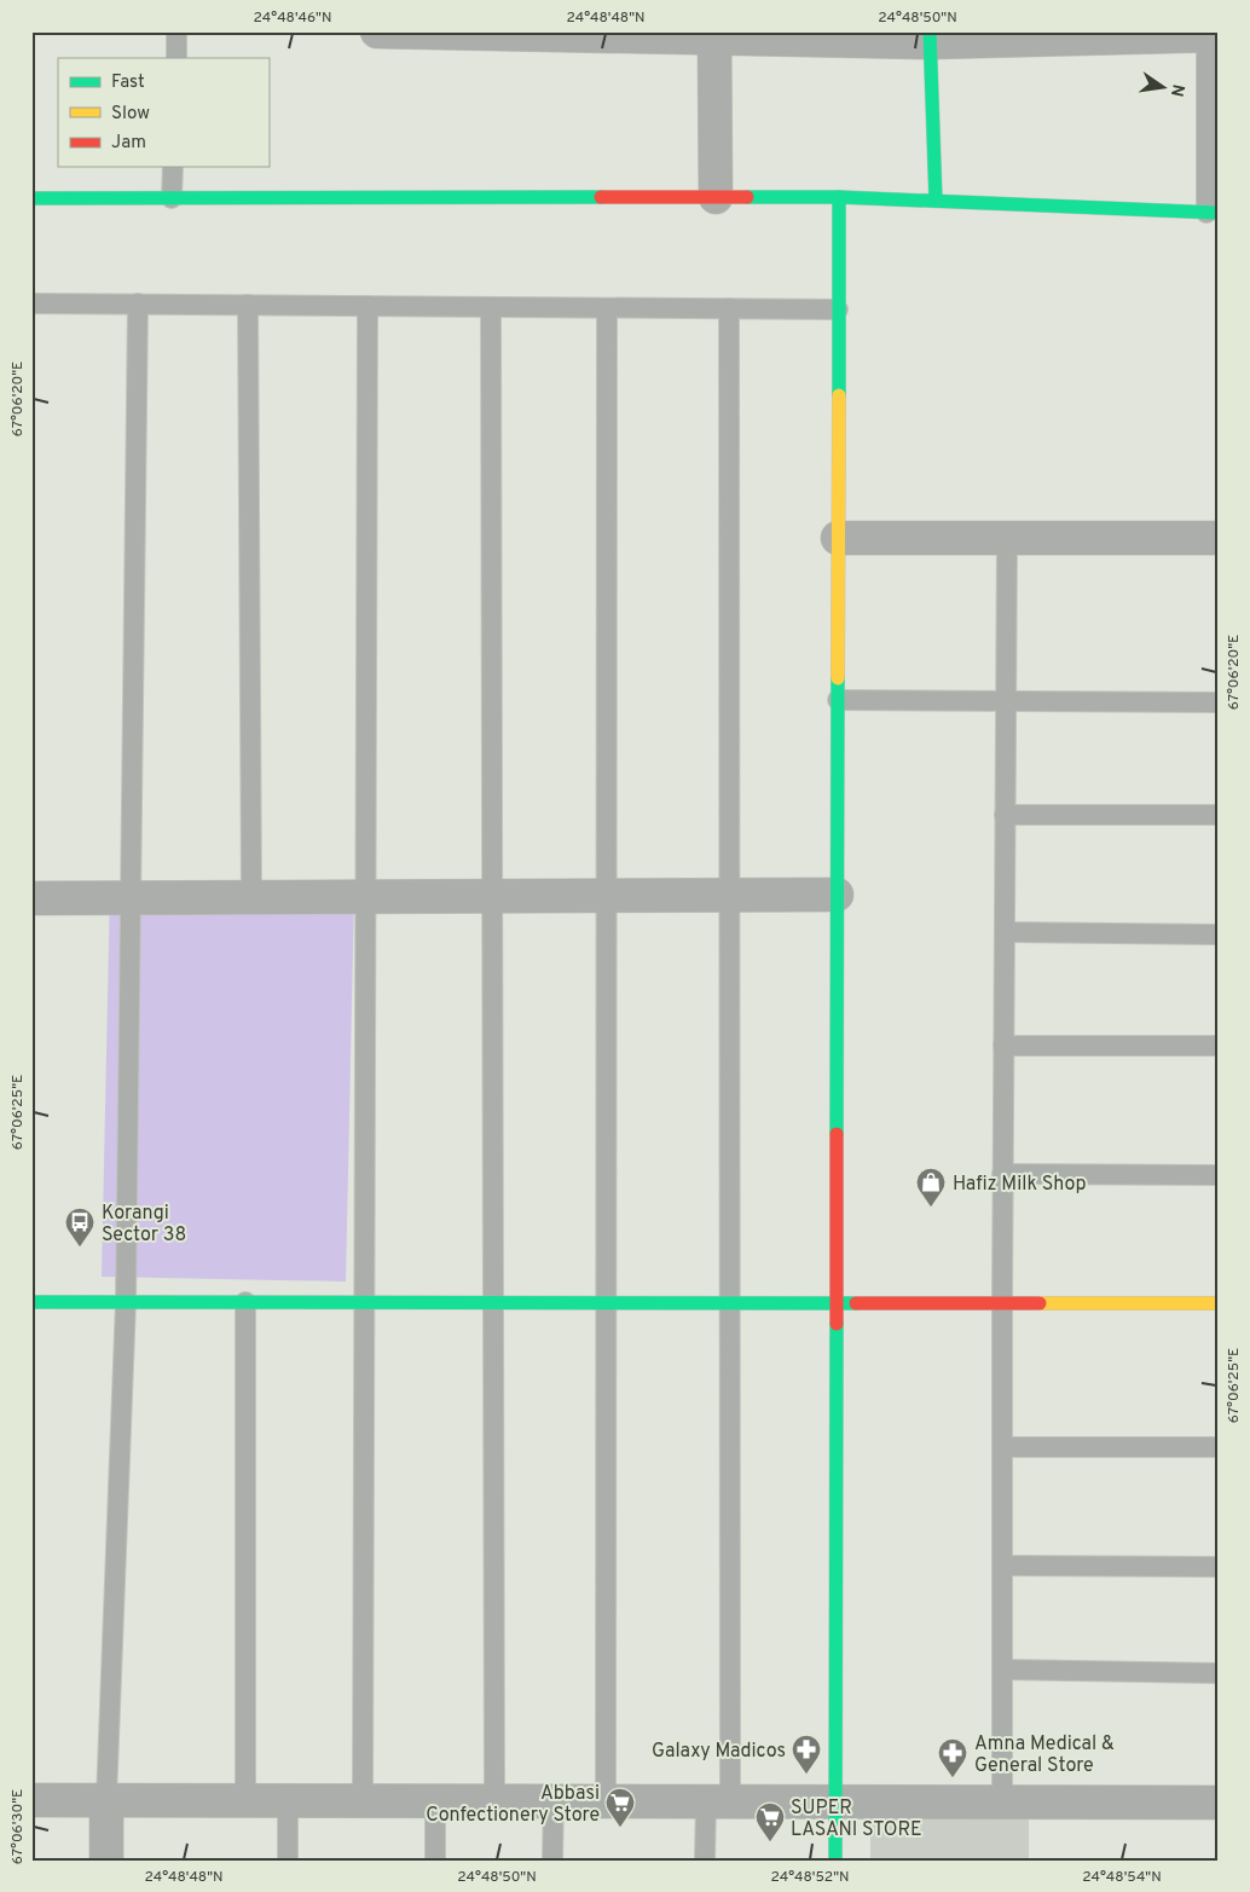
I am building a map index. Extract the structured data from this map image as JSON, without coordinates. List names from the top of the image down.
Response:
{
  "places": {
    "shop": ["Hafiz Milk Shop"],
    "bus stop": ["Korangi Sector 38"],
    "pharmacy": ["Galaxy Madicos", "Amna Medical & General Store"],
    "supermarket": ["Abbasi Confectionery Store", "SUPER LASANI STORE"]
  },
  "legend": ["Fast", "Slow", "Jam"],
  "north": "right",
  "coordinates": [
    "24°48'46\"N",
    "24°48'48\"N",
    "24°48'50\"N",
    "67°06'20\"E",
    "67°06'25\"E",
    "67°06'30\"E",
    "24°48'52\"N",
    "24°48'54\"N"
  ]
}
